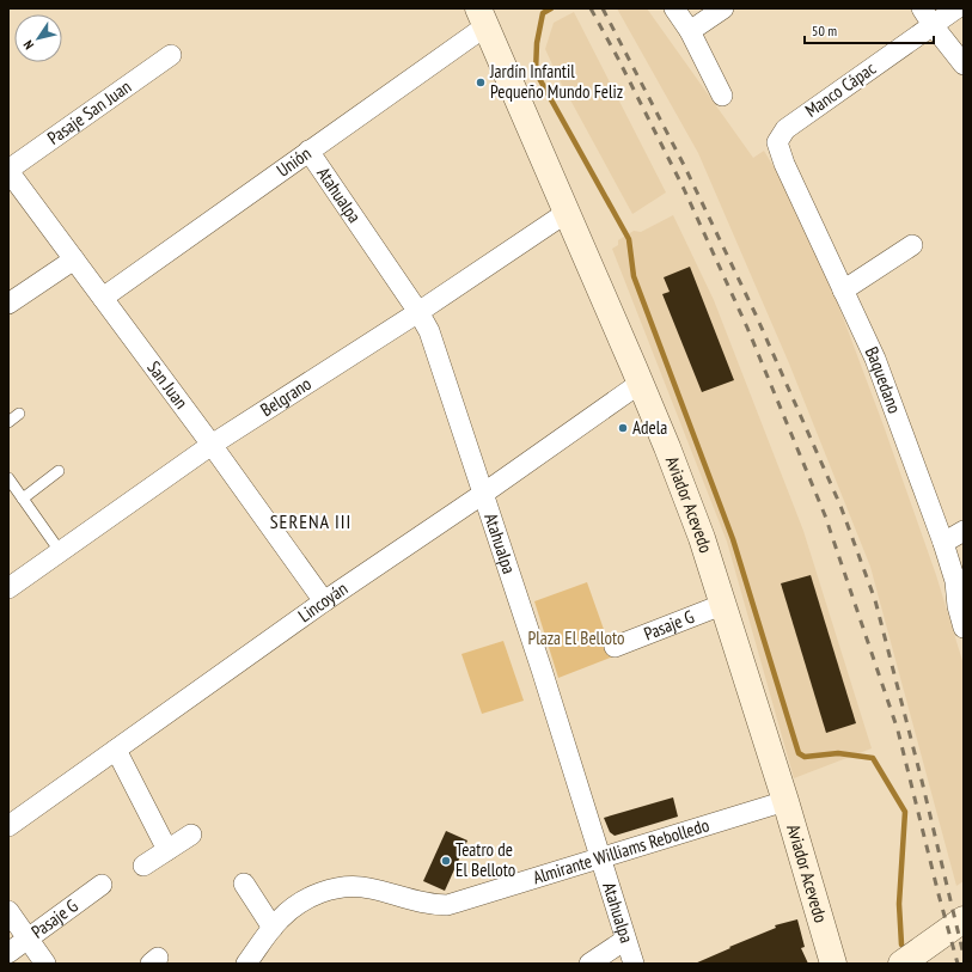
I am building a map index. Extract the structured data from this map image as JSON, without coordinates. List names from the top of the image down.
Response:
{
  "streets": {
    "main road": ["Aviador Acevedo"],
    "street": [
      "Manco Cápac",
      "Pasaje San Juan",
      "Unión",
      "Atahualpa",
      "Baquedano",
      "San Juan",
      "Belgrano",
      "Lincoyán",
      "Pasaje G",
      "Almirante Williams Rebolledo"
    ]
  },
  "crossings": [
    ["Manco Cápac", "Baquedano"],
    ["Pasaje San Juan", "San Juan"],
    ["Unión", "Atahualpa"],
    ["Unión", "San Juan"],
    ["Unión", "Aviador Acevedo"],
    ["Atahualpa", "Belgrano"],
    ["Atahualpa", "Lincoyán"],
    ["Atahualpa", "Almirante Williams Rebolledo"],
    ["San Juan", "Belgrano"],
    ["San Juan", "Lincoyán"],
    ["Belgrano", "Aviador Acevedo"],
    ["Aviador Acevedo", "Lincoyán"],
    ["Aviador Acevedo", "Pasaje G"],
    ["Aviador Acevedo", "Almirante Williams Rebolledo"]
  ],
  "districts": ["SERENA III"],
  "parks": ["Plaza El Belloto"],
  "places": ["Jardín Infantil Pequeño Mundo Feliz", "Adela", "Teatro de El Belloto"],
  "scale_bar": "50 m",
  "north": "bottom left"
}
